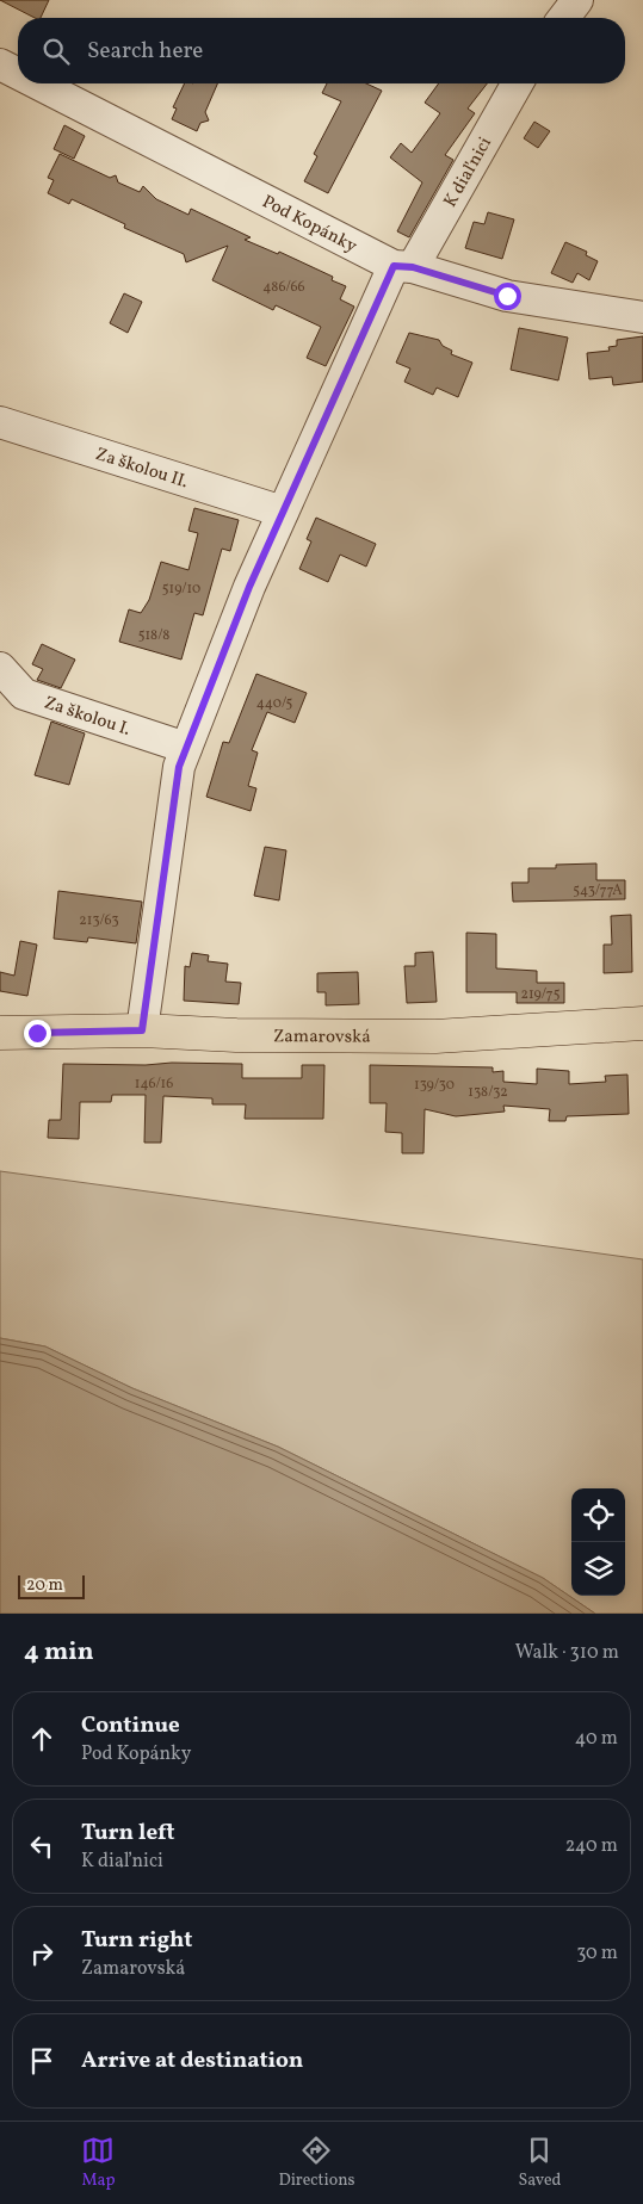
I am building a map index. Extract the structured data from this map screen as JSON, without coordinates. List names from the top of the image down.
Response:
{
  "streets": {
    "main road": ["Zamarovská"],
    "street": [
      "K diaľnici",
      "Pod Kopánky",
      "Za školou II.",
      "Za školou I."
    ]
  },
  "crossings": [
    ["K diaľnici", "Pod Kopánky"],
    ["K diaľnici", "Za školou II."],
    ["K diaľnici", "Za školou I."],
    ["K diaľnici", "Zamarovská"]
  ],
  "house_numbers": [
    "486/66",
    "519/10",
    "518/8",
    "440/5",
    "543/77A",
    "213/63",
    "219/75",
    "146/16",
    "139/30",
    "138/32"
  ],
  "scale_bar": "20 m",
  "page": {
    "search": "Search here",
    "scale": "20 m",
    "heading": ["4 min", "Walk · 310 m"],
    "list": [
      ["Continue", "Pod Kopánky", "40 m"],
      ["Turn left", "K diaľnici", "240 m"],
      ["Turn right", "Zamarovská", "30 m"],
      "Arrive at destination"
    ],
    "nav": ["Map", "Directions", "Saved"]
  }
}
